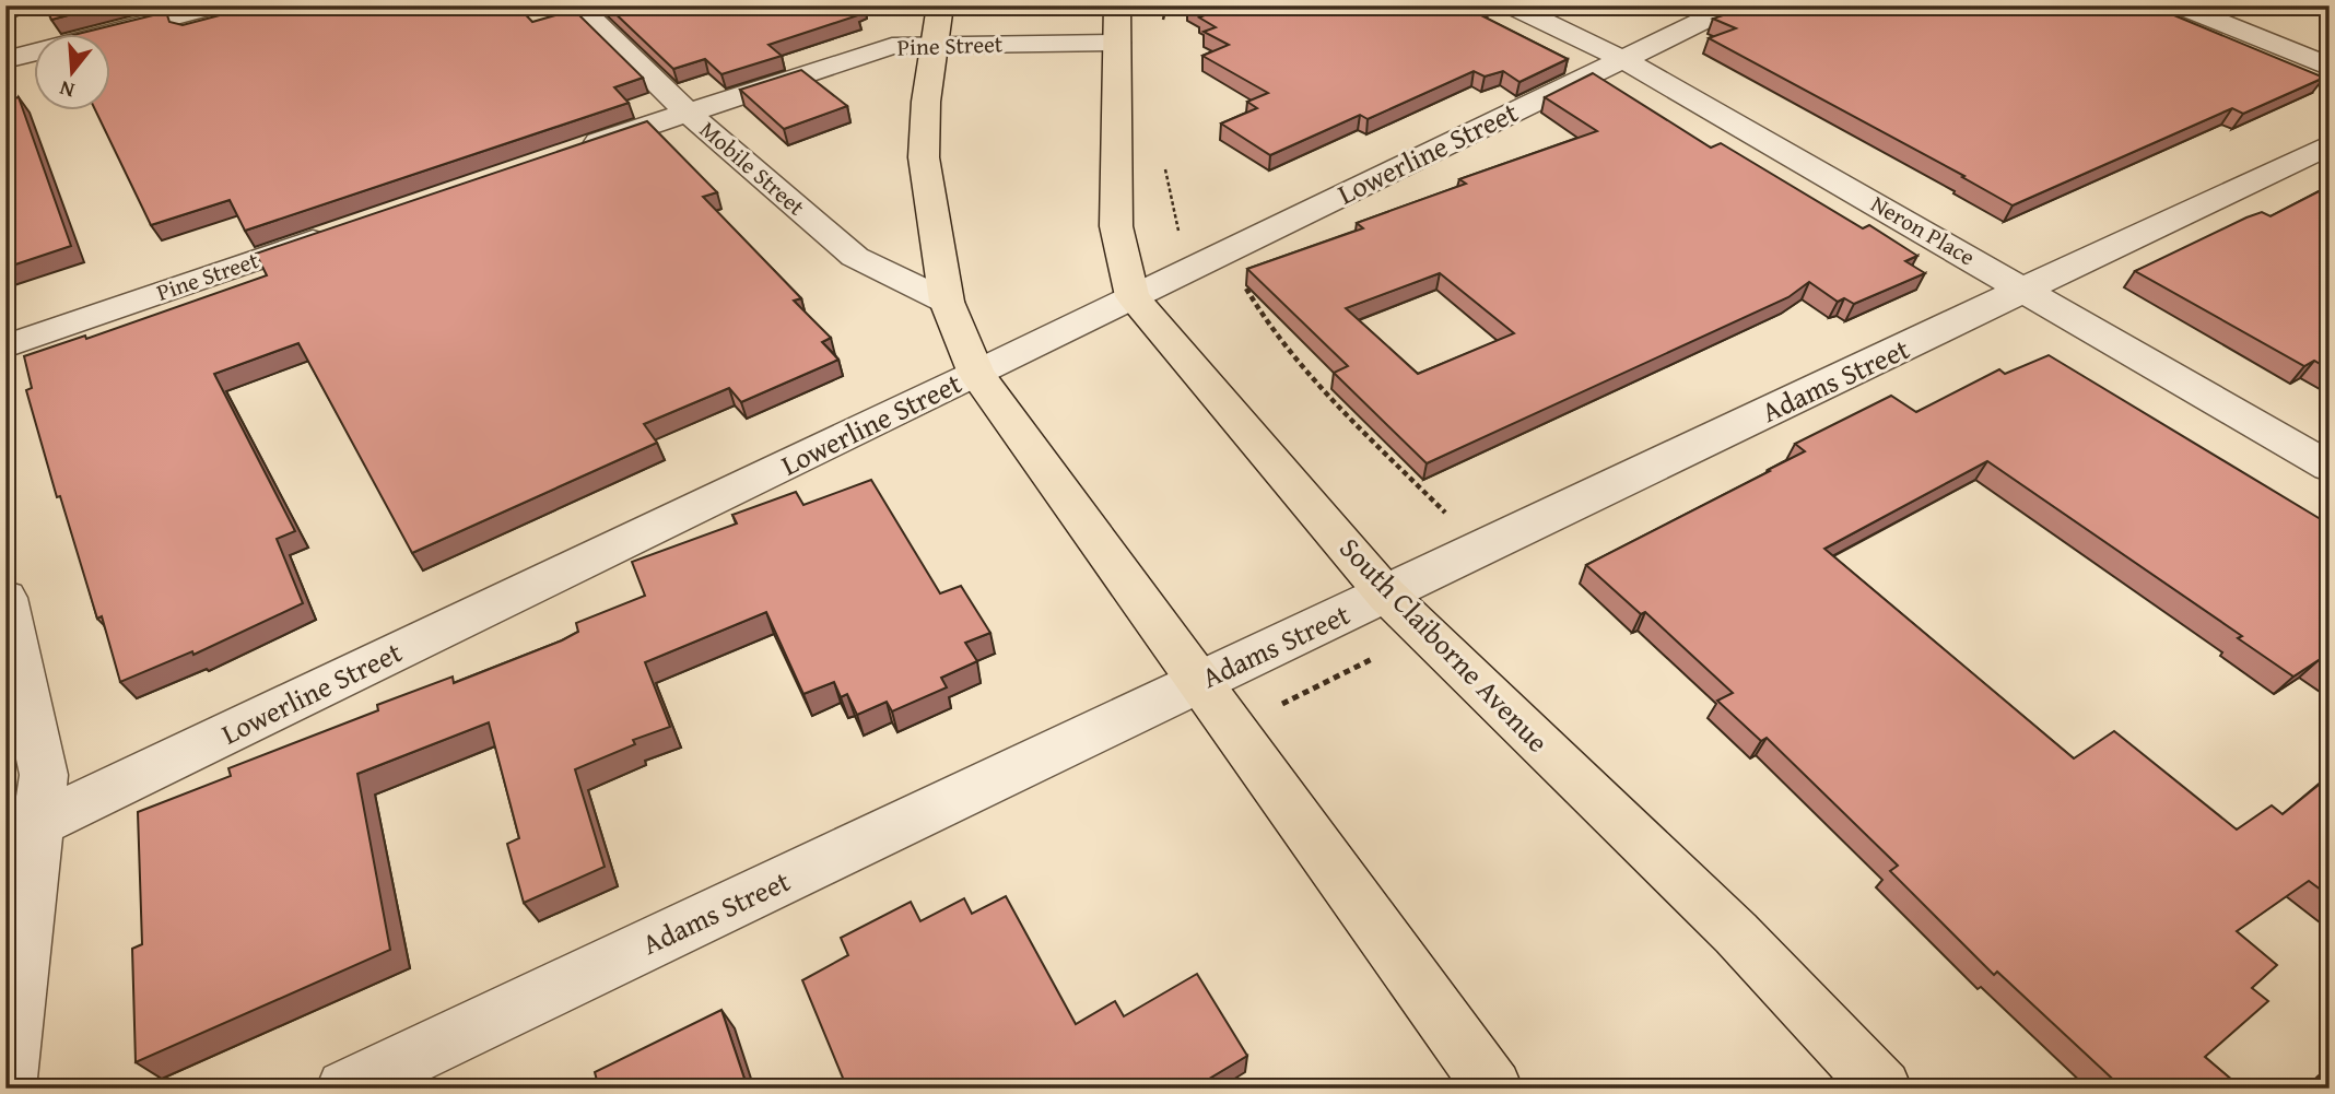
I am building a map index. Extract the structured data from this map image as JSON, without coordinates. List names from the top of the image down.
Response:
{
  "streets": {
    "main road": ["South Claiborne Avenue"],
    "street": [
      "Pine Street",
      "Lowerline Street",
      "Mobile Street",
      "Neron Place",
      "Adams Street"
    ]
  },
  "crossings": [
    ["Pine Street", "Mobile Street"],
    ["Pine Street", "South Claiborne Avenue"],
    ["Lowerline Street", "Neron Place"],
    ["Lowerline Street", "South Claiborne Avenue"],
    ["Neron Place", "Adams Street"],
    ["Adams Street", "South Claiborne Avenue"]
  ],
  "north": "bottom"
}
